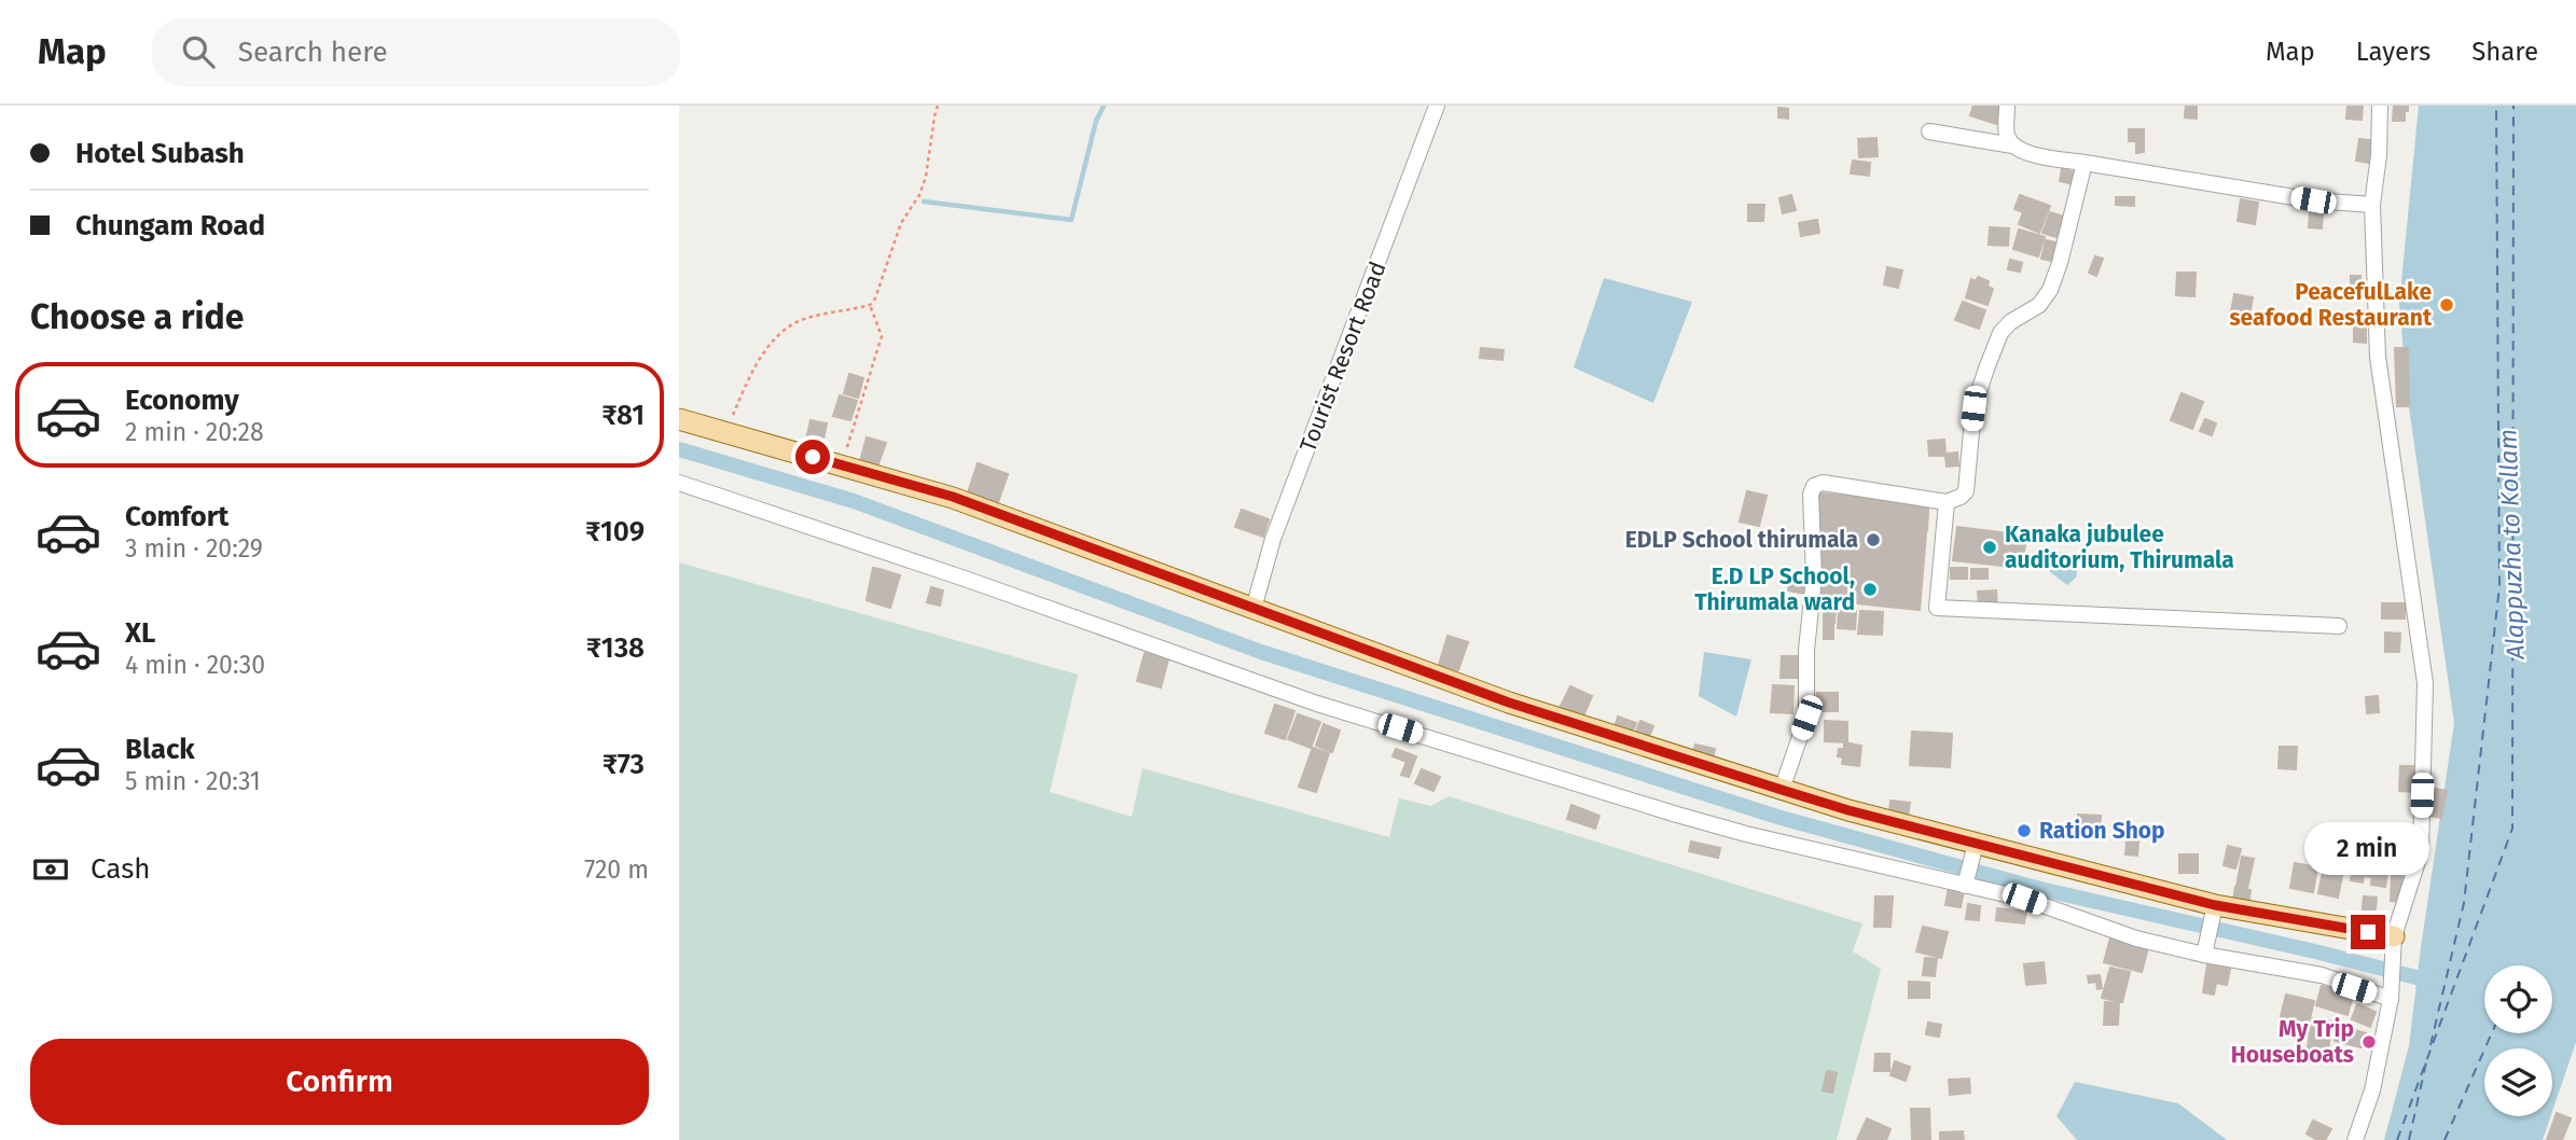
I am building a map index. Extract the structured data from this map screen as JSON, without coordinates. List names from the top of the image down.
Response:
{
  "streets": {
    "street": ["Tourist Resort Road"]
  },
  "water": ["Alappuzha to Kollam"],
  "places": [
    "PeacefulLake seafood Restaurant",
    "EDLP School thirumala",
    "Kanaka jubulee auditorium, Thirumala",
    "E.D LP School, Thirumala ward",
    "Ration Shop",
    "My Trip Houseboats"
  ],
  "page": {
    "header": "Map",
    "search": "Search here",
    "nav": ["Map", "Layers", "Share"],
    "banner": ["Hotel Subash", "Chungam Road"],
    "heading": "Choose a ride",
    "list": [
      {
        "name": "Economy",
        "note": "2 min · 20:28",
        "value": "₹81"
      },
      {
        "name": "Comfort",
        "note": "3 min · 20:29",
        "value": "₹109"
      },
      {
        "name": "XL",
        "note": "4 min · 20:30",
        "value": "₹138"
      },
      {
        "name": "Black",
        "note": "5 min · 20:31",
        "value": "₹73"
      }
    ],
    "bubble": "2 min",
    "pay": ["Cash", "720 m"],
    "buttons": "Confirm"
  }
}
